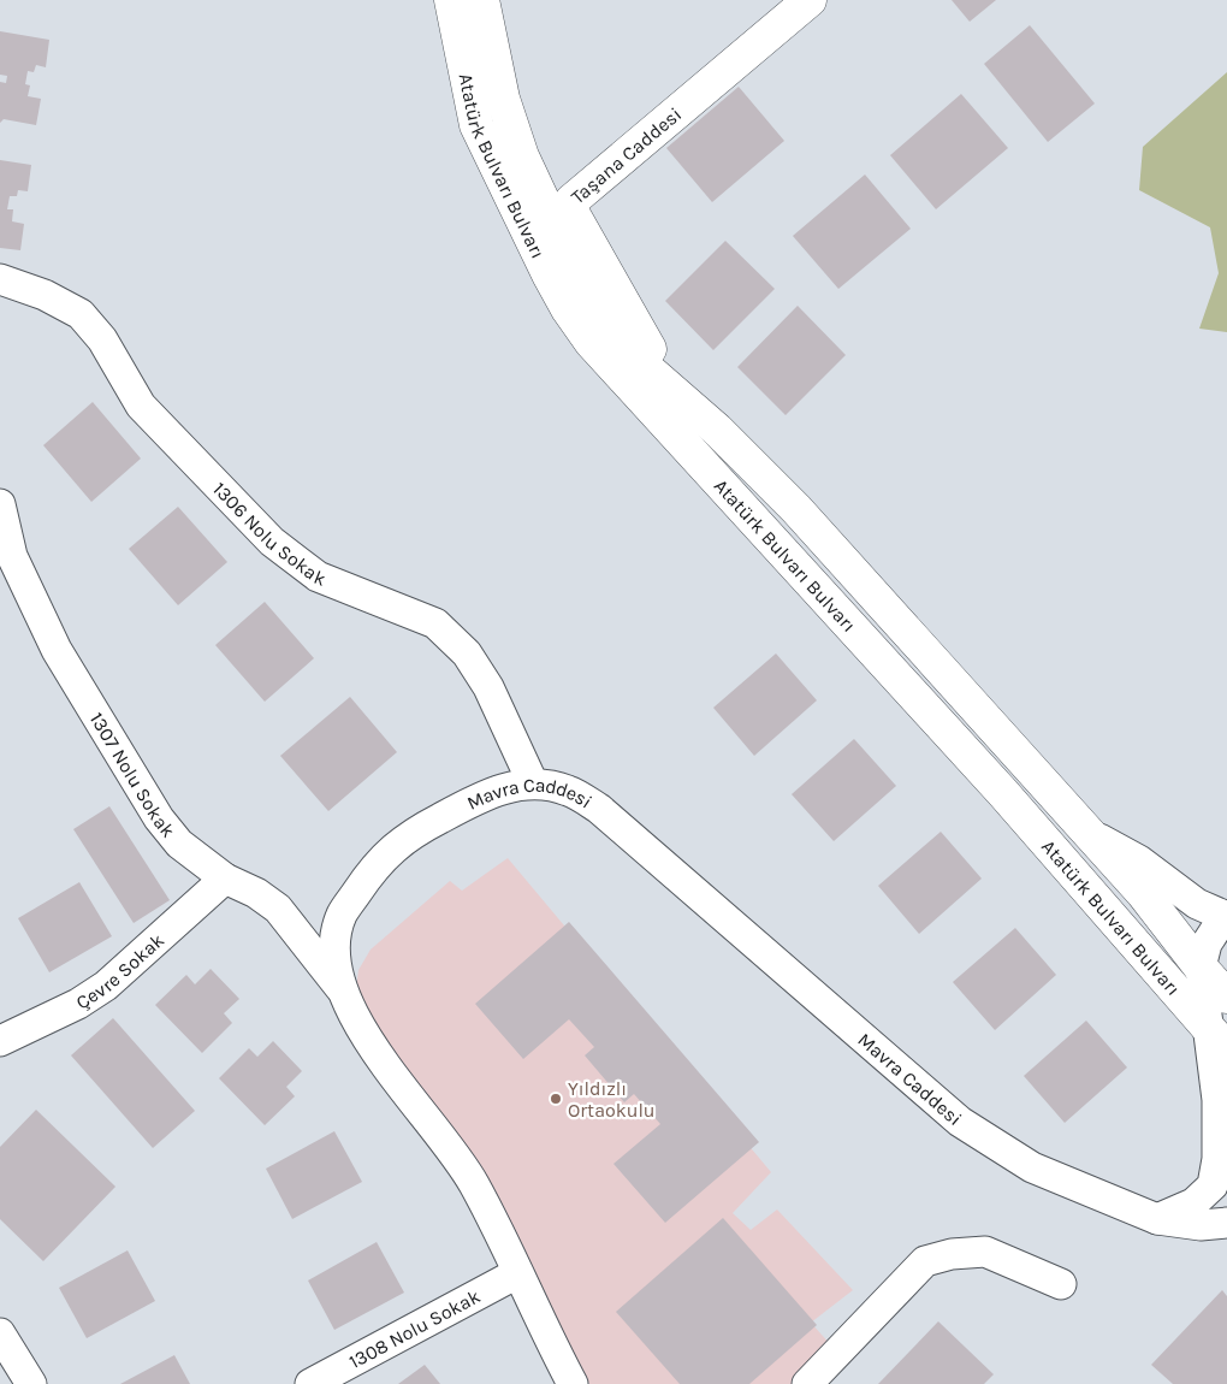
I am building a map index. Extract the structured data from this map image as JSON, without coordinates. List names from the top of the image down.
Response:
{
  "streets": {
    "street": [
      "Taşana Caddesi",
      "Atatürk Bulvarı Bulvarı",
      "1306 Nolu Sokak",
      "1307 Nolu Sokak",
      "Mavra Caddesi",
      "Çevre Sokak",
      "1308 Nolu Sokak"
    ]
  },
  "crossings": [
    ["Taşana Caddesi", "Atatürk Bulvarı Bulvarı"],
    ["1306 Nolu Sokak", "Mavra Caddesi"],
    ["1307 Nolu Sokak", "Mavra Caddesi"],
    ["1307 Nolu Sokak", "Çevre Sokak"],
    ["Mavra Caddesi", "1308 Nolu Sokak"]
  ],
  "places": ["Yıldızlı Ortaokulu"]
}
